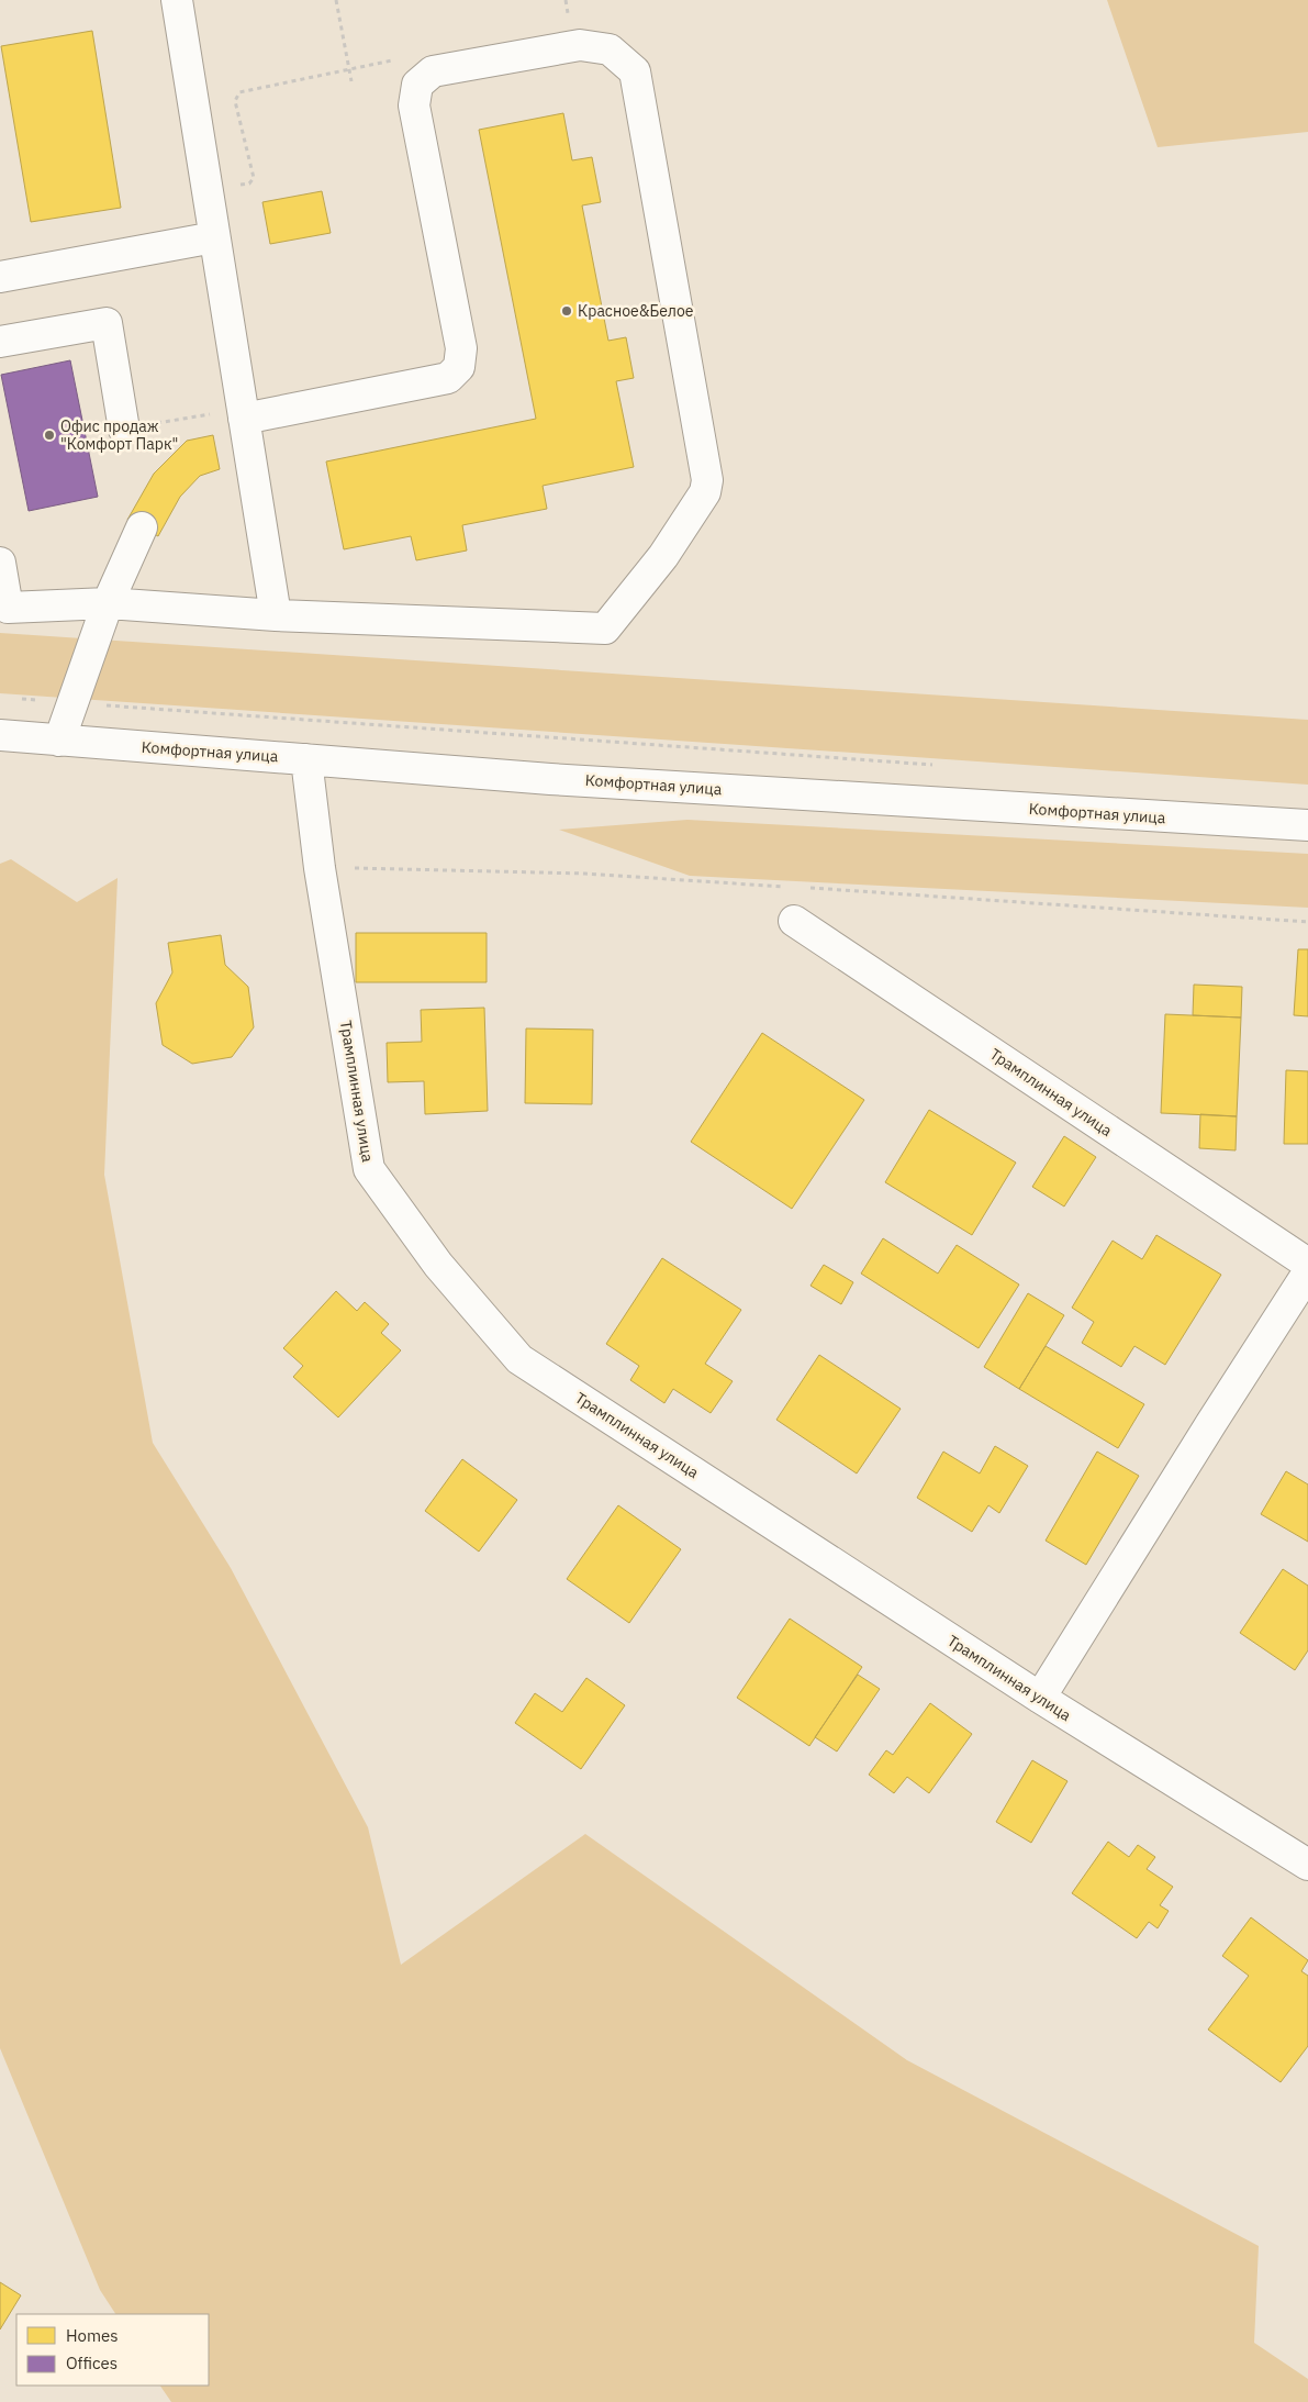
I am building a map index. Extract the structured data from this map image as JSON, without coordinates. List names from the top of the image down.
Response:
{
  "streets": {
    "street": ["Комфортная улица", "Трамплинная улица"]
  },
  "crossings": [
    ["Комфортная улица", "Трамплинная улица"]
  ],
  "places": ["Красное&Белое", "Офис продаж \"Комфорт Парк\""],
  "legend": ["Homes", "Offices"]
}
